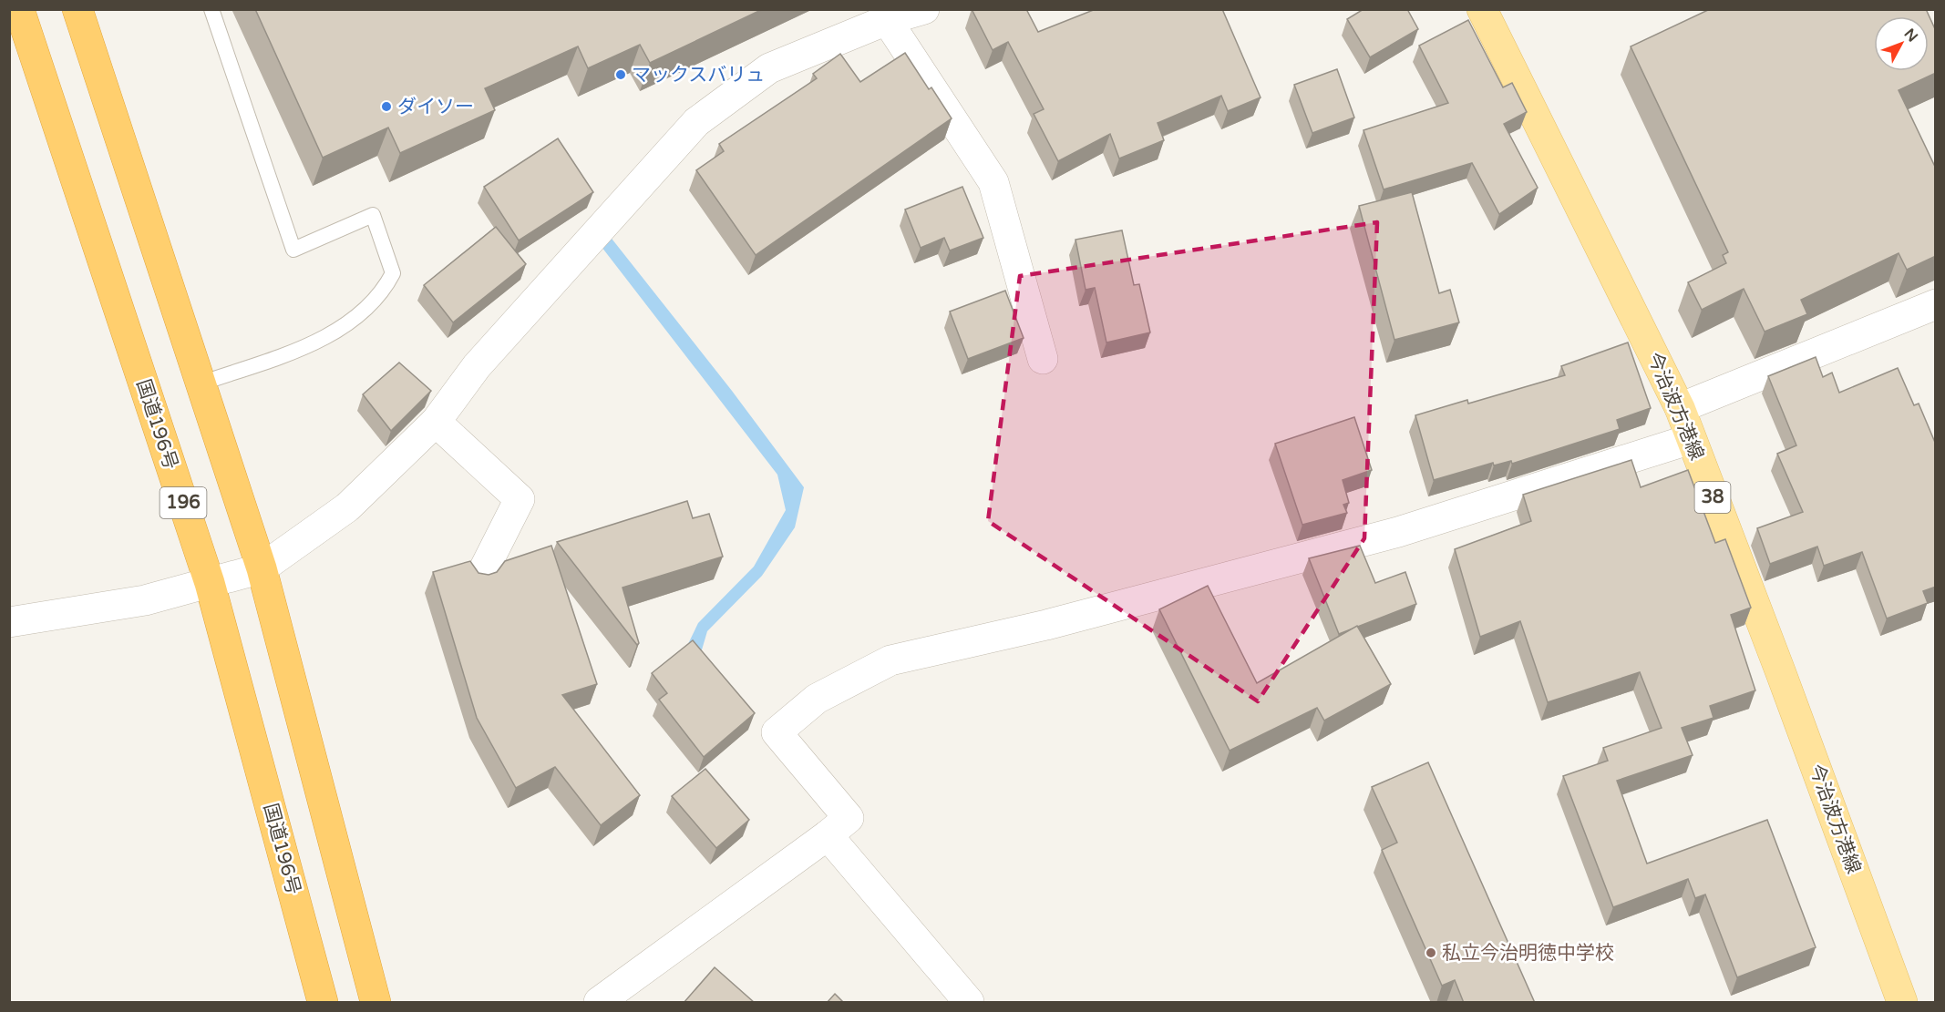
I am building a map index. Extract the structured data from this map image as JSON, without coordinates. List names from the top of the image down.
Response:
{
  "streets": {
    "highway": ["国道196号", "196"],
    "main road": ["今治波方港線", "38"]
  },
  "places": ["マックスバリュ", "ダイソー", "私立今治明徳中学校"],
  "north": "top right"
}
